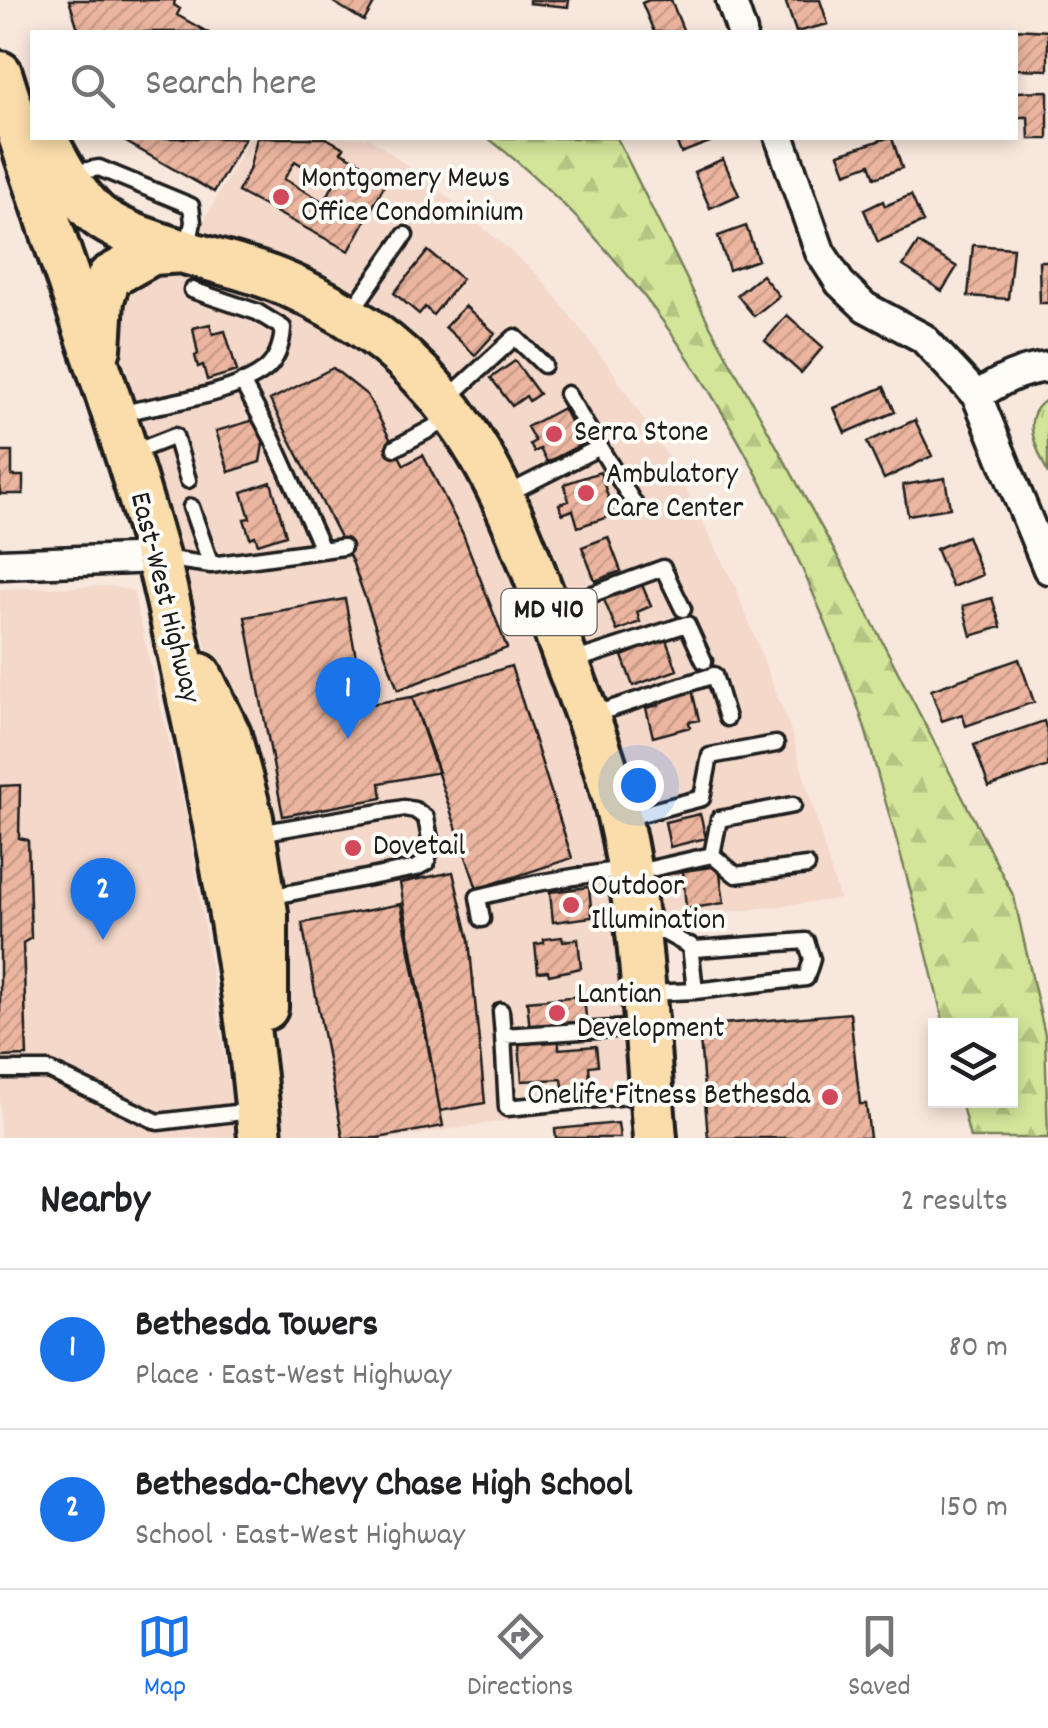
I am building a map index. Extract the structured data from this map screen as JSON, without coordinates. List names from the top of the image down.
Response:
{
  "streets": {
    "main road": ["East-West Highway", "MD 410"]
  },
  "places": [
    "Montgomery Mews Office Condominium",
    "Serra Stone",
    "Ambulatory Care Center",
    "Dovetail",
    "Outdoor Illumination",
    "Lantian Development",
    "Onelife Fitness Bethesda"
  ],
  "page": {
    "search": "Search here",
    "pins": ["1", "2"],
    "heading": ["Nearby", "2 results"],
    "list": [
      {
        "mark": "1",
        "name": "Bethesda Towers",
        "note": "Place · East-West Highway",
        "value": "80 m"
      },
      {
        "mark": "2",
        "name": "Bethesda-Chevy Chase High School",
        "note": "School · East-West Highway",
        "value": "150 m"
      }
    ],
    "nav": ["Map", "Directions", "Saved"]
  }
}
